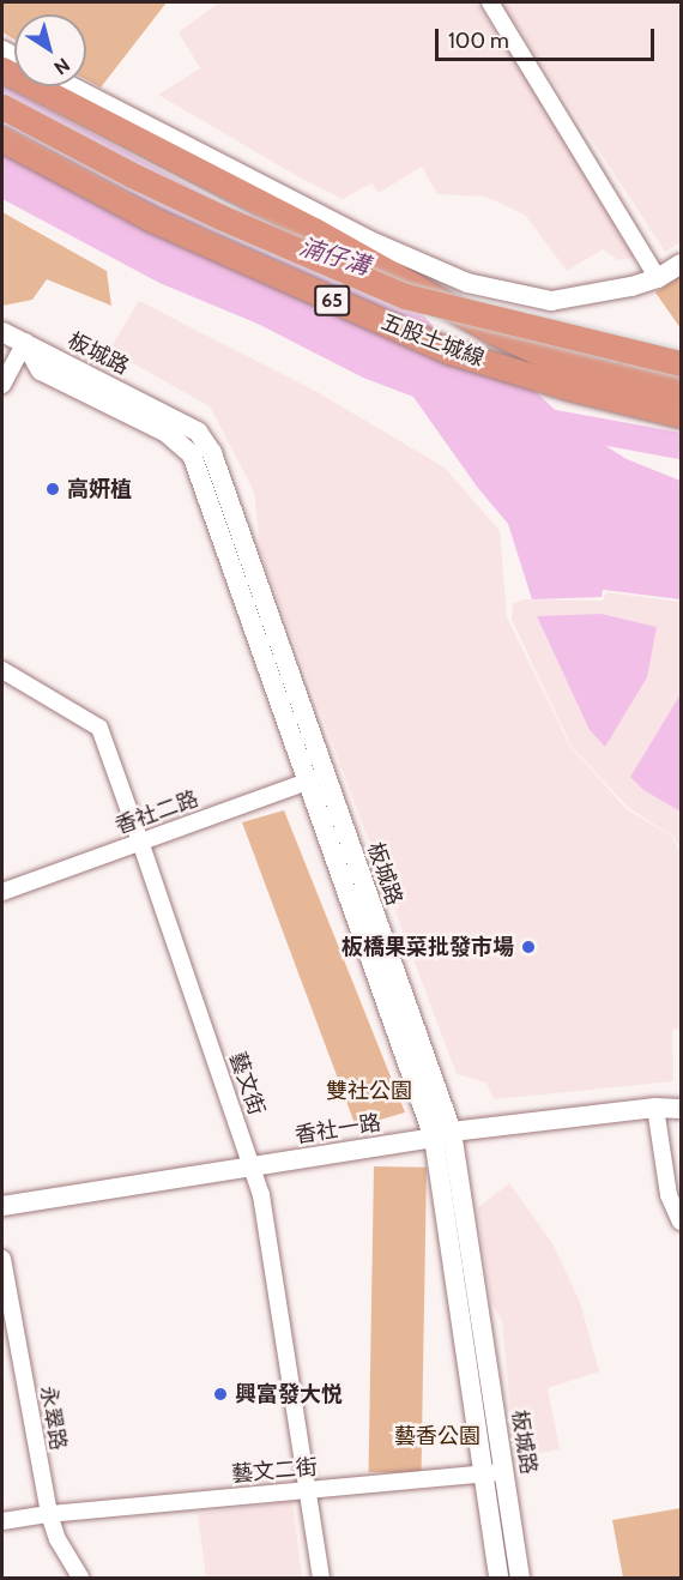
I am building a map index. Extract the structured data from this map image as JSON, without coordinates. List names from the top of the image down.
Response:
{
  "streets": {
    "highway": ["65", "五股土城線"],
    "street": [
      "板城路",
      "香社二路",
      "藝文街",
      "香社一路",
      "永翠路",
      "藝文二街"
    ]
  },
  "crossings": [
    ["板城路", "香社二路"],
    ["板城路", "香社一路"],
    ["板城路", "藝文二街"],
    ["香社二路", "藝文街"],
    ["藝文街", "香社一路"],
    ["藝文街", "藝文二街"],
    ["永翠路", "藝文二街"]
  ],
  "water": ["湳仔溝"],
  "parks": ["雙社公園", "藝香公園"],
  "places": ["高妍植", "板橋果菜批發市場", "興富發大悦"],
  "scale_bar": "100 m",
  "north": "bottom right"
}
